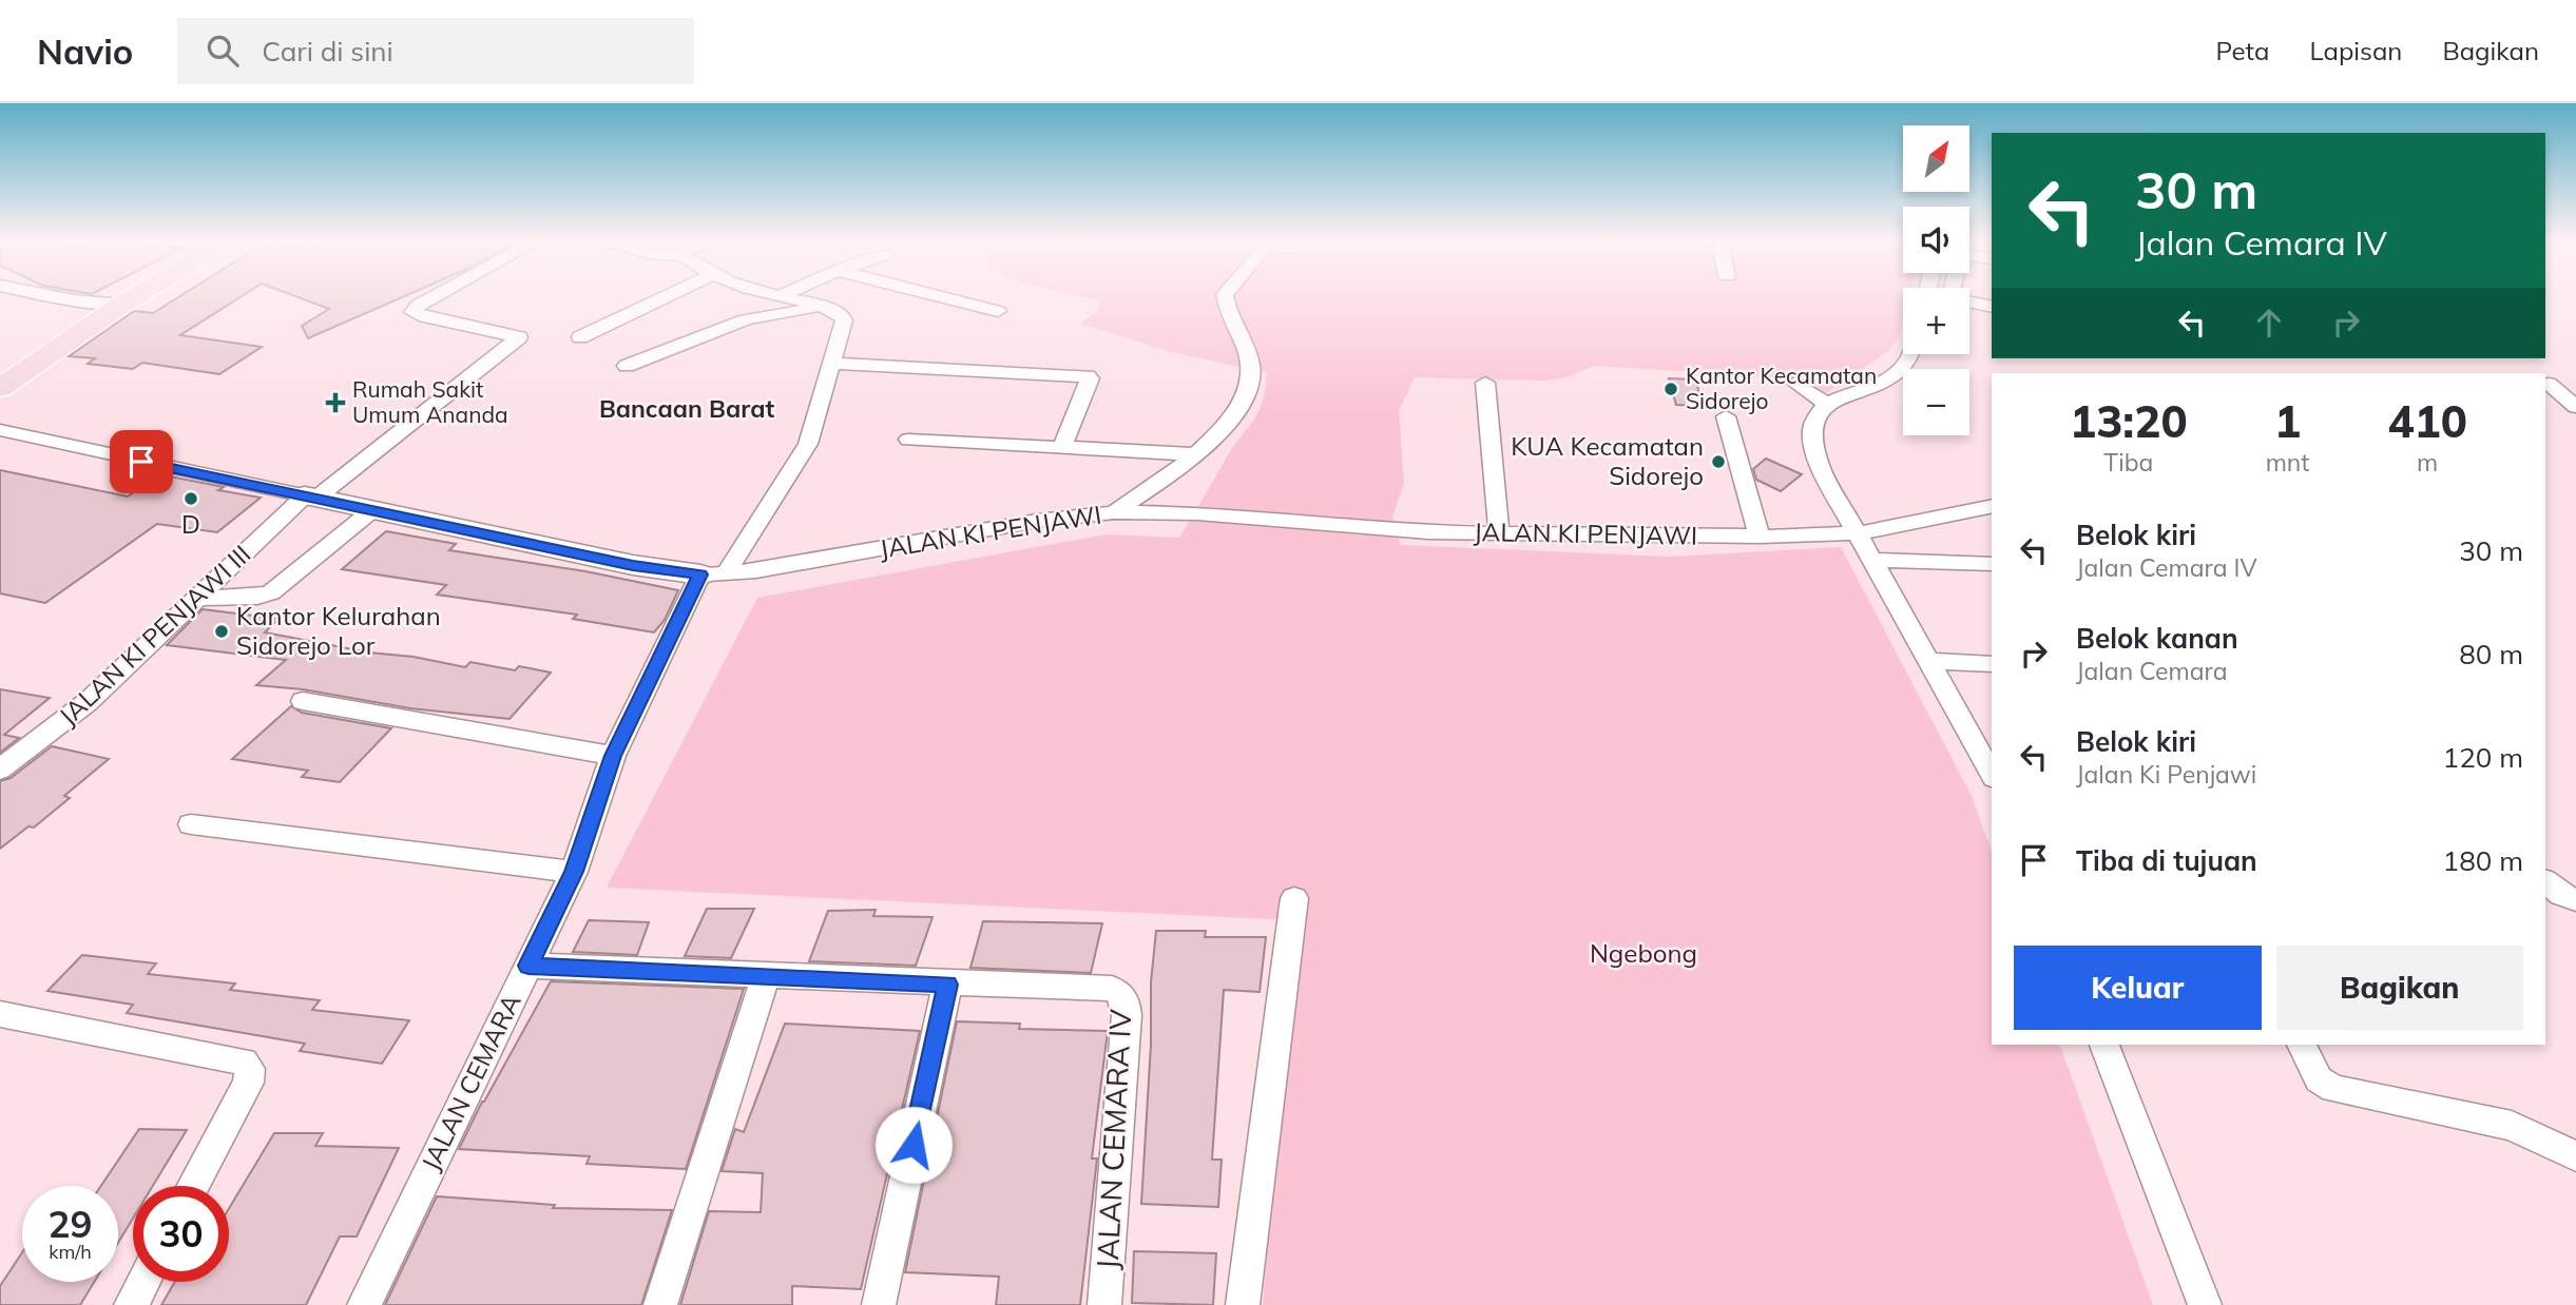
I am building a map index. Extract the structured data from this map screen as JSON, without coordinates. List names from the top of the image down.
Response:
{
  "streets": {
    "street": [
      "JALAN KI PENJAWI",
      "JALAN KI PENJAWI III",
      "JALAN CEMARA",
      "JALAN CEMARA IV"
    ]
  },
  "crossings": [
    ["JALAN KI PENJAWI", "JALAN KI PENJAWI III"],
    ["JALAN KI PENJAWI", "JALAN CEMARA"],
    ["JALAN CEMARA", "JALAN CEMARA IV"]
  ],
  "districts": ["Bancaan Barat"],
  "parks": ["Ngebong"],
  "places": {
    "other": [
      "Kantor Kecamatan Sidorejo",
      "KUA Kecamatan Sidorejo",
      "D",
      "Kantor Kelurahan Sidorejo Lor"
    ],
    "health": ["Rumah Sakit Umum Ananda"]
  },
  "north": "top right",
  "page": {
    "header": "Navio",
    "search": "Cari di sini",
    "nav": ["Peta", "Lapisan", "Bagikan"],
    "map_buttons": ["+", "−"],
    "turn": ["30 m", "Jalan Cemara IV"],
    "eta": [
      "13:20",
      "Tiba",
      "1",
      "mnt",
      "410",
      "m"
    ],
    "list": [
      {
        "name": "Belok kiri",
        "note": "Jalan Cemara IV",
        "value": "30 m"
      },
      {
        "name": "Belok kanan",
        "note": "Jalan Cemara",
        "value": "80 m"
      },
      {
        "name": "Belok kiri",
        "note": "Jalan Ki Penjawi",
        "value": "120 m"
      },
      {
        "name": "Tiba di tujuan",
        "value": "180 m"
      }
    ],
    "buttons": ["Keluar", "Bagikan"],
    "speed": "29 km/h",
    "limit": "30"
  }
}
